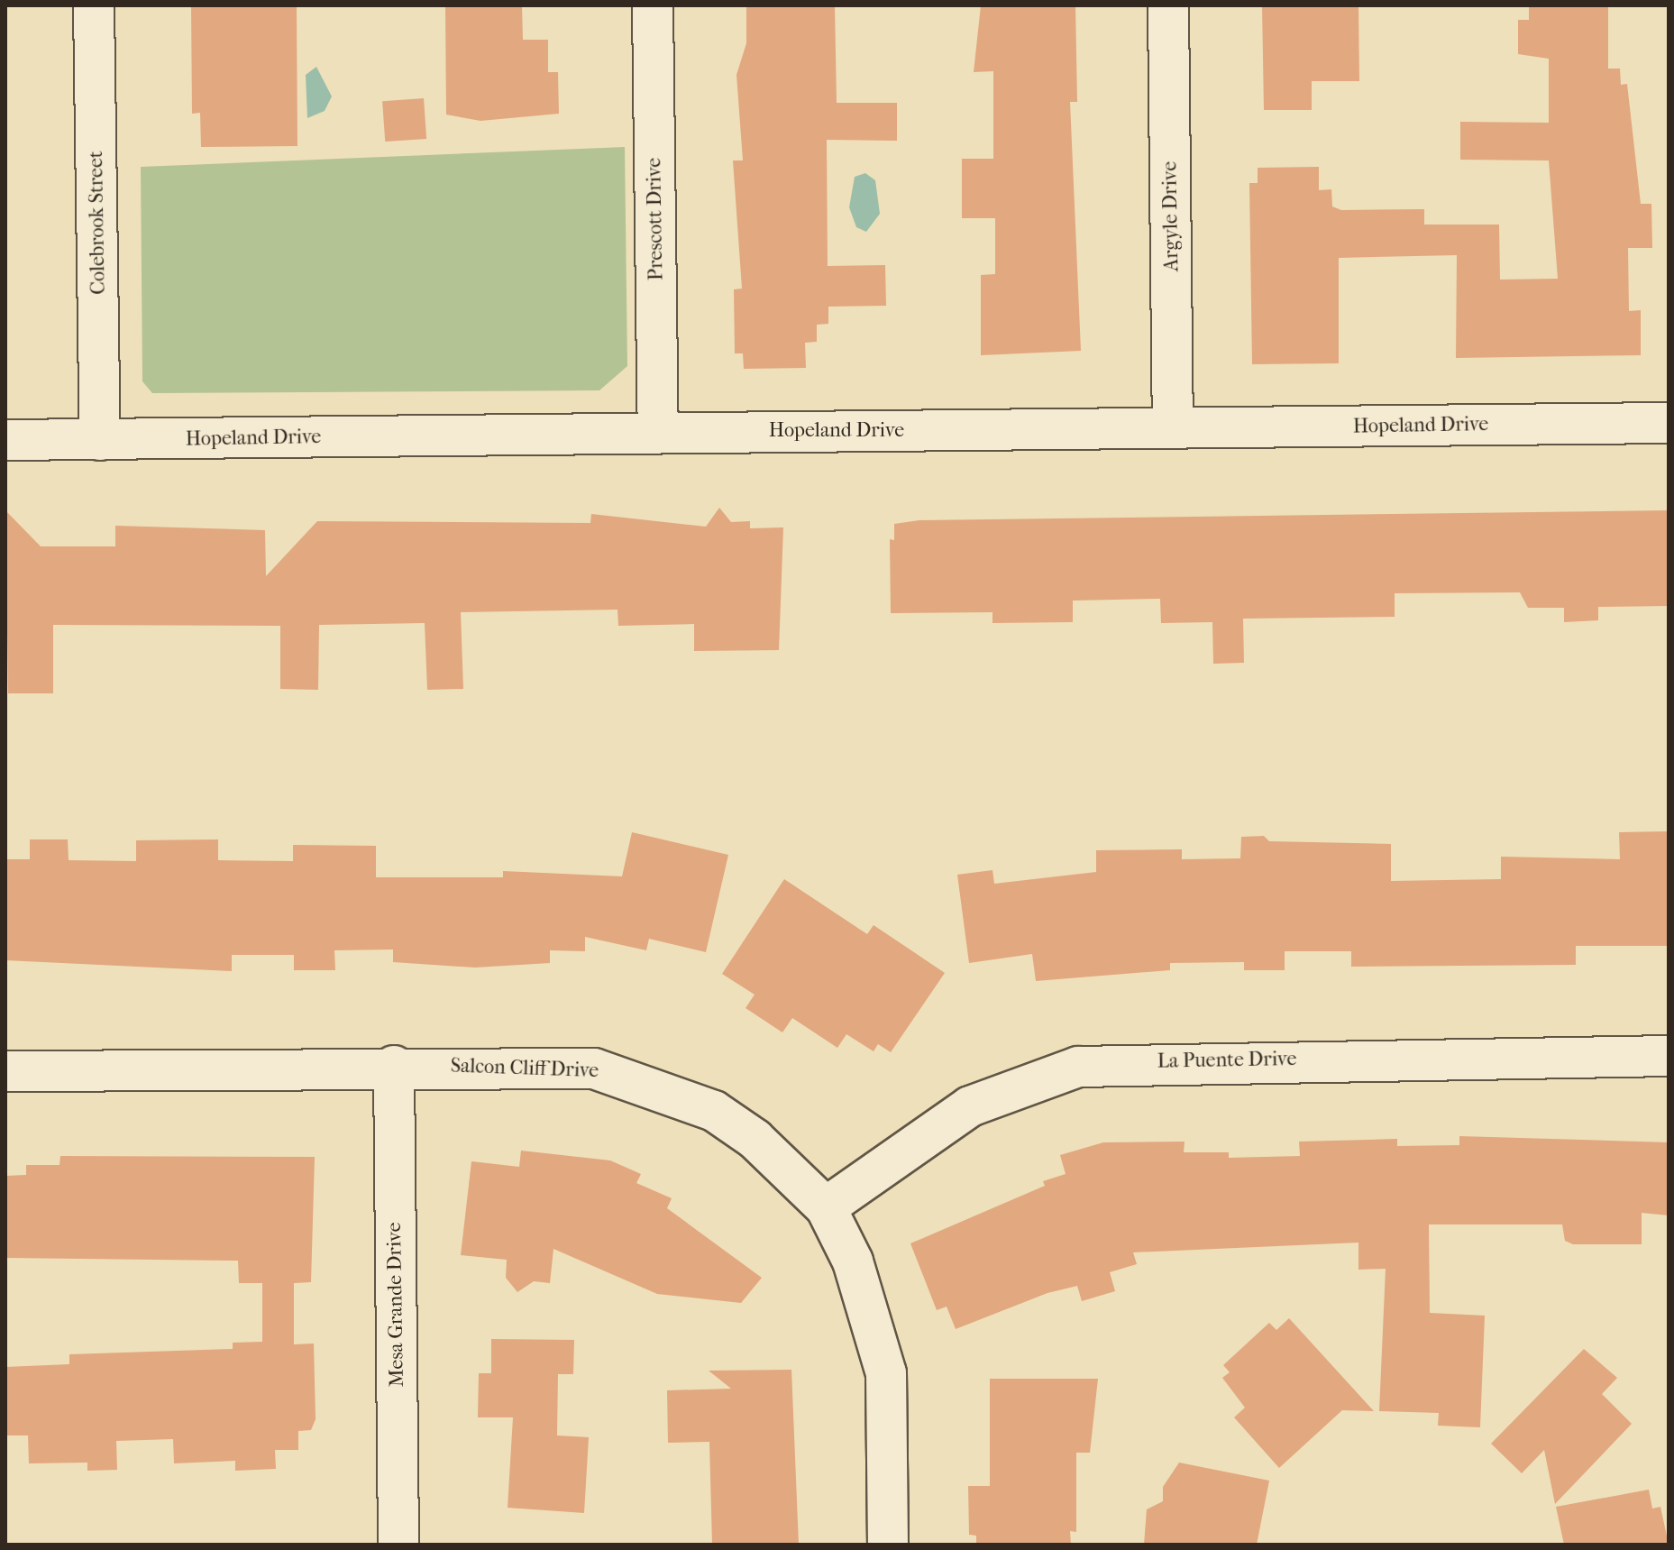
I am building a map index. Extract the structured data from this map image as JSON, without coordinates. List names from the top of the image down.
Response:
{
  "streets": {
    "street": [
      "Argyle Drive",
      "Prescott Drive",
      "Colebrook Street",
      "Hopeland Drive",
      "La Puente Drive",
      "Salcon Cliff Drive",
      "Mesa Grande Drive"
    ]
  },
  "crossings": [
    ["Argyle Drive", "Hopeland Drive"],
    ["Prescott Drive", "Hopeland Drive"],
    ["Colebrook Street", "Hopeland Drive"],
    ["La Puente Drive", "Salcon Cliff Drive"],
    ["Salcon Cliff Drive", "Mesa Grande Drive"]
  ]
}
